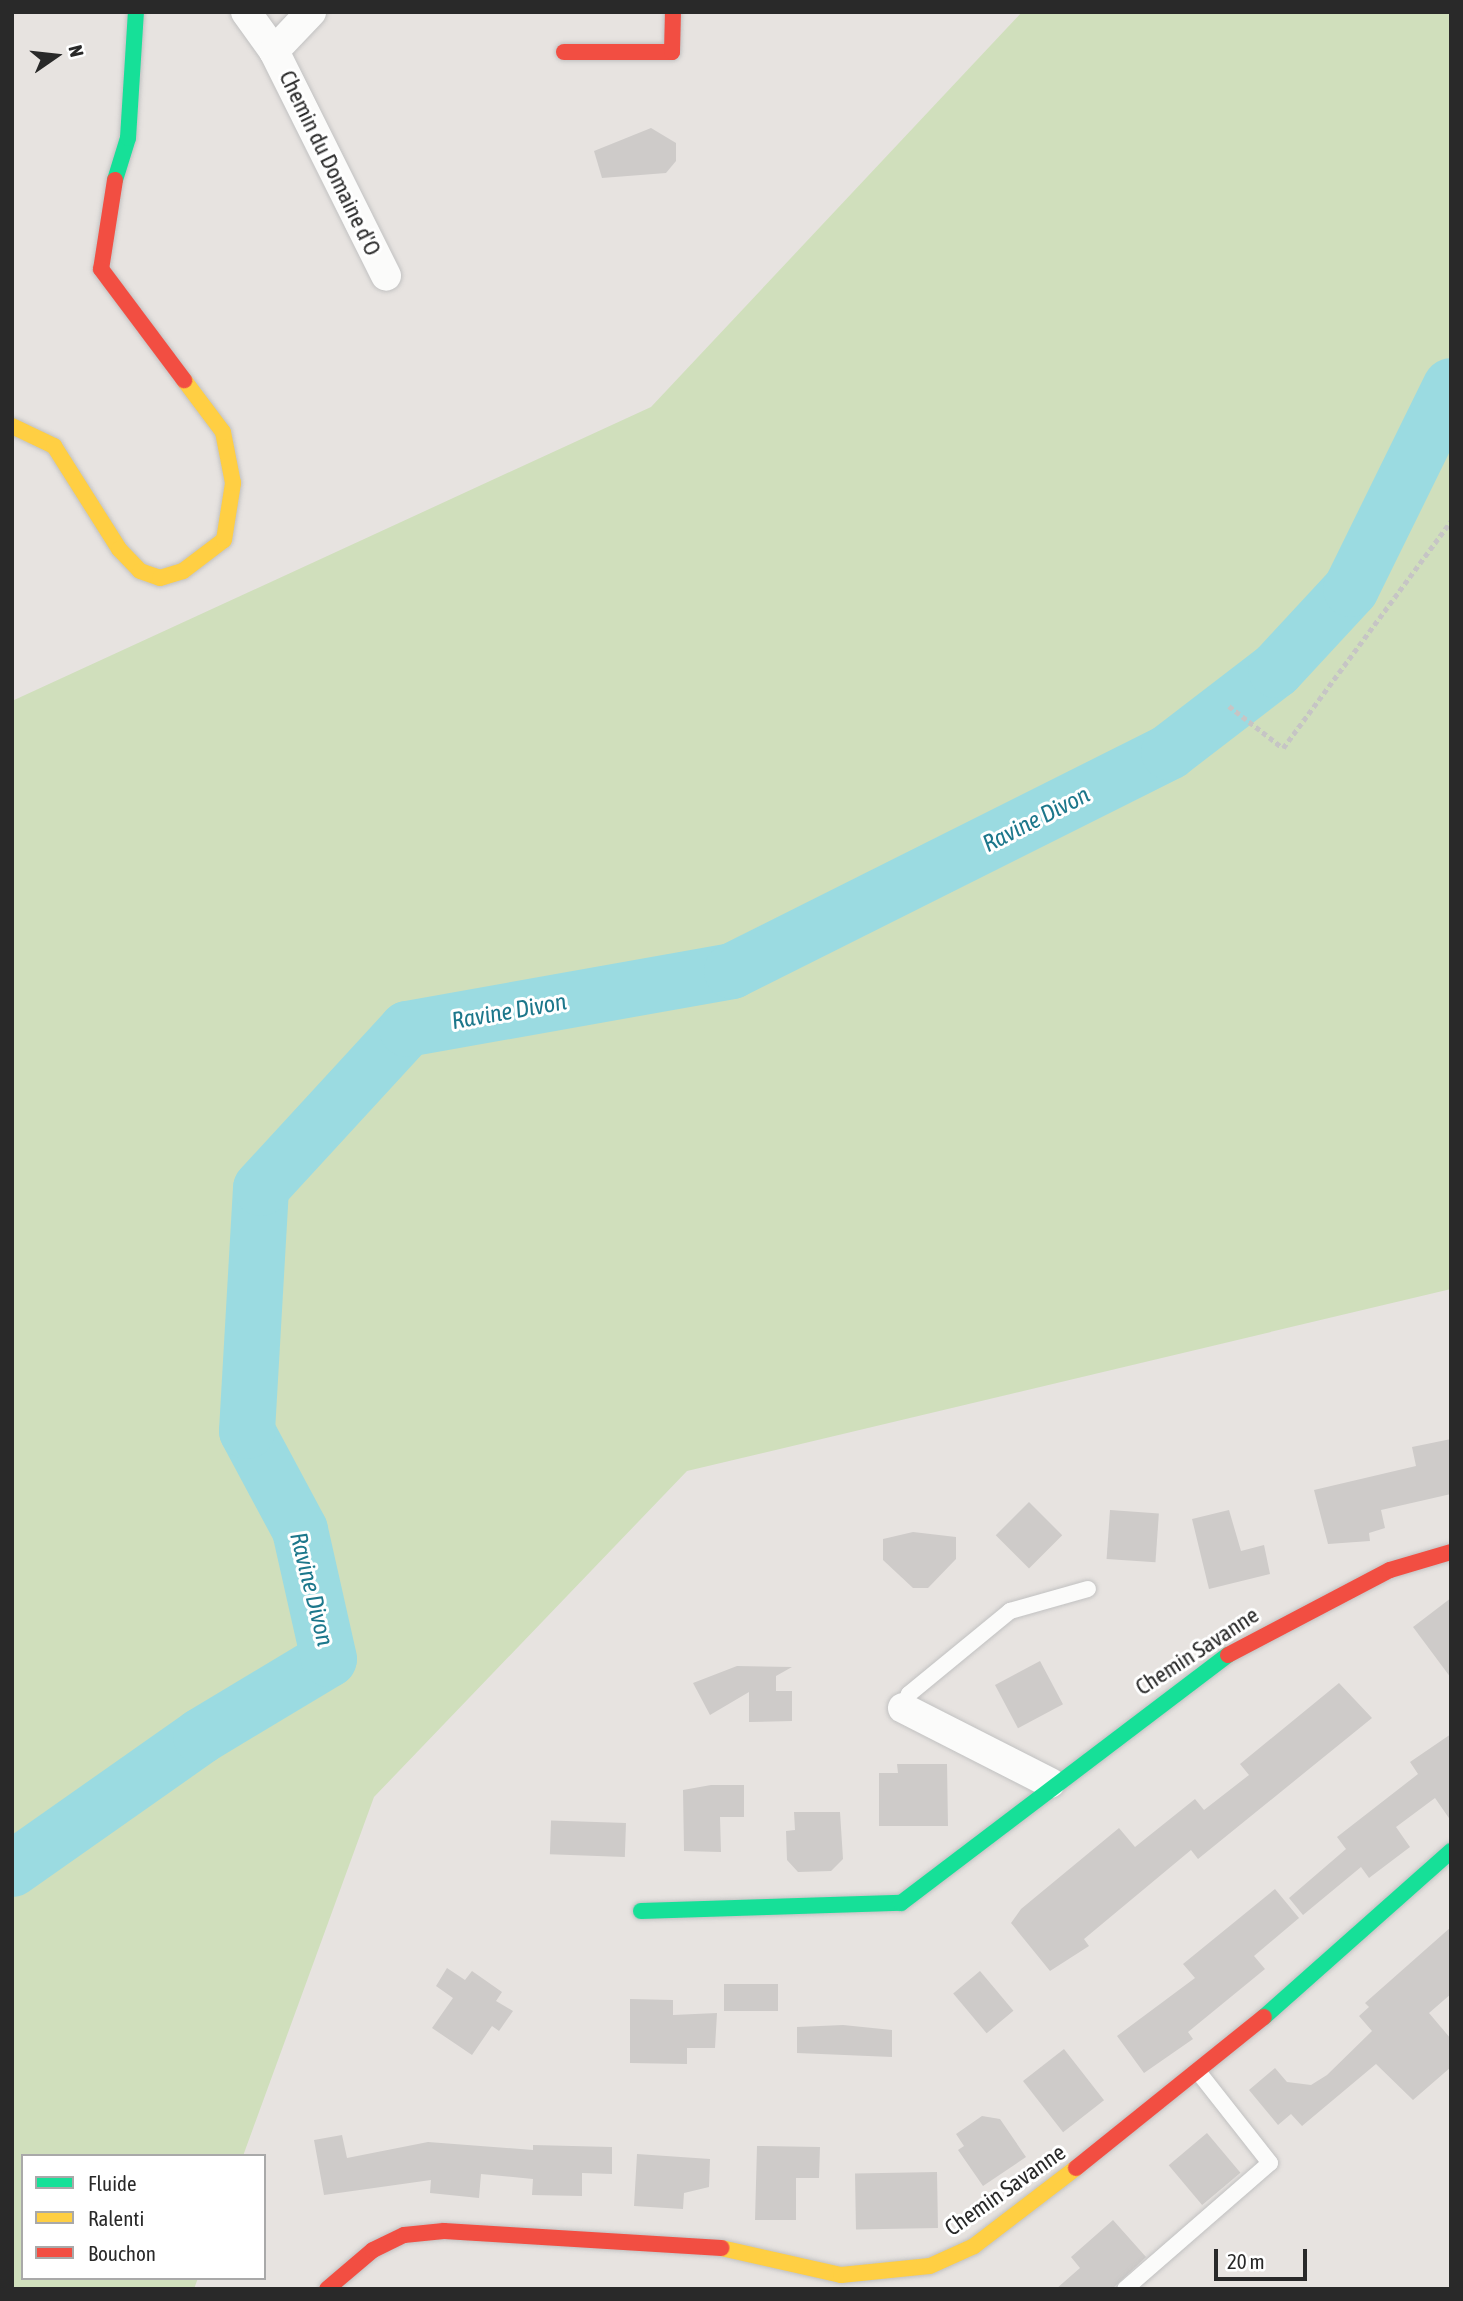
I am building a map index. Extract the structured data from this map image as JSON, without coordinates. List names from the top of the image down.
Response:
{
  "streets": {
    "street": ["Chemin du Domaine d'O", "Chemin Savanne"]
  },
  "water": ["Ravine Divon"],
  "legend": ["Fluide", "Ralenti", "Bouchon"],
  "scale_bar": "20 m",
  "north": "right"
}
